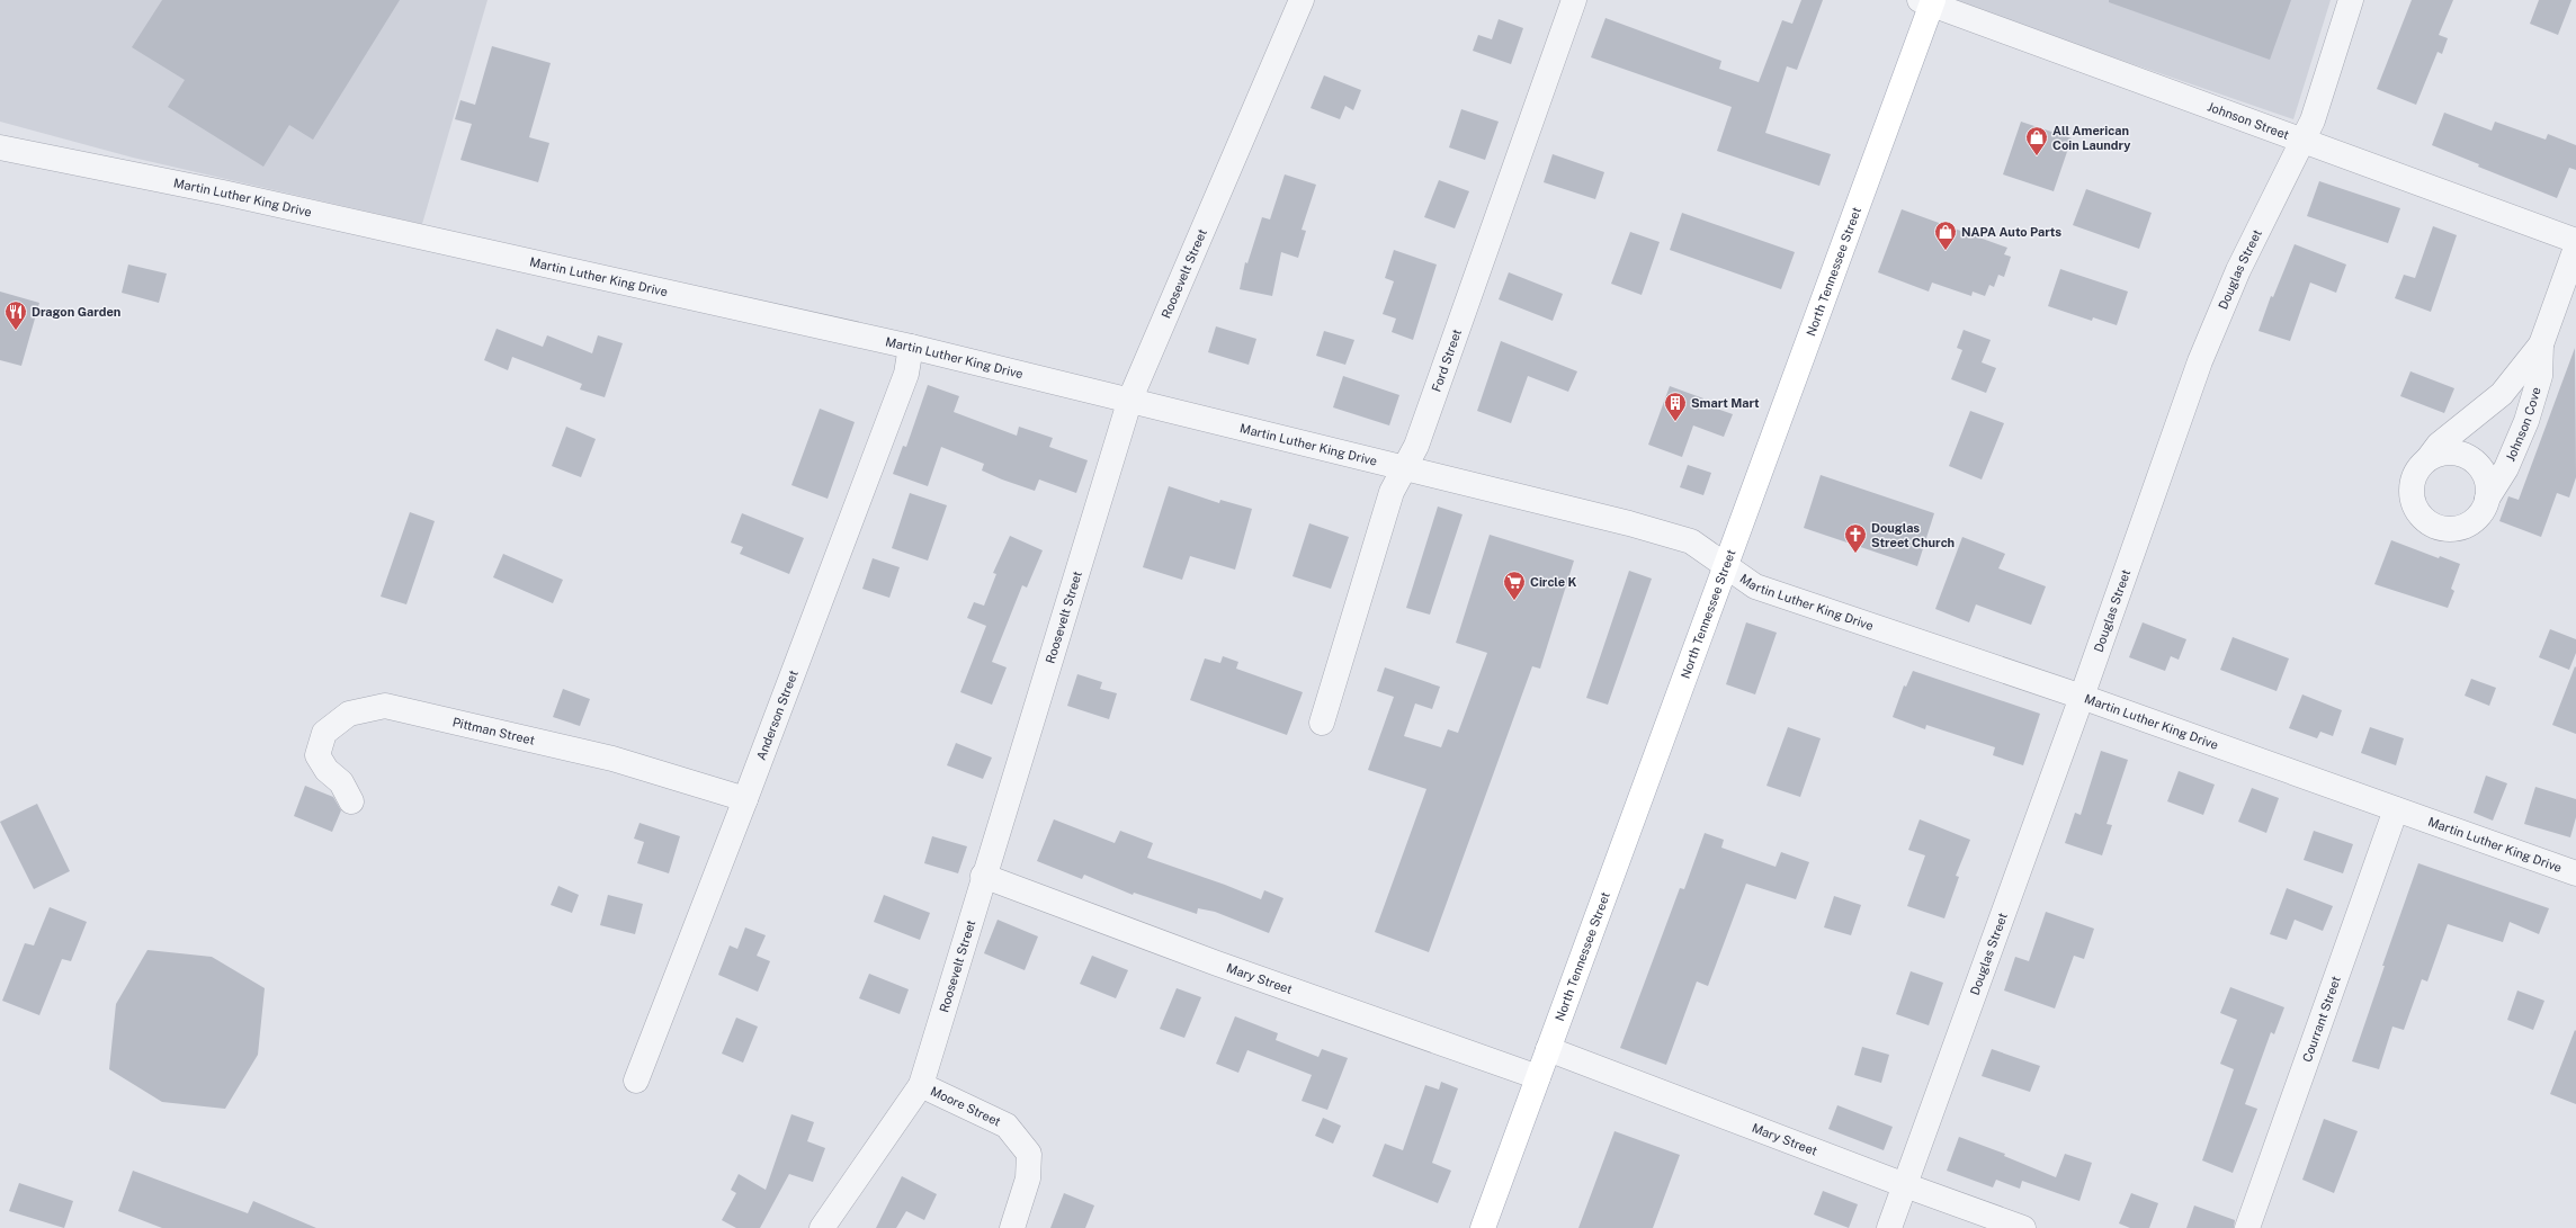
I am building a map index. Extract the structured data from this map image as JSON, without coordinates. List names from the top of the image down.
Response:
{
  "streets": {
    "main road": ["North Tennessee Street"],
    "street": [
      "Johnson Street",
      "Martin Luther King Drive",
      "Douglas Street",
      "Roosevelt Street",
      "Ford Street",
      "Johnson Cove",
      "Anderson Street",
      "Pittman Street",
      "Mary Street",
      "Courrant Street",
      "Moore Street"
    ]
  },
  "crossings": [
    ["Johnson Street", "Douglas Street"],
    ["Johnson Street", "North Tennessee Street"],
    ["Martin Luther King Drive", "Douglas Street"],
    ["Martin Luther King Drive", "North Tennessee Street"],
    ["Martin Luther King Drive", "Roosevelt Street"],
    ["Martin Luther King Drive", "Ford Street"],
    ["Martin Luther King Drive", "Anderson Street"],
    ["Martin Luther King Drive", "Courrant Street"],
    ["Douglas Street", "Mary Street"],
    ["North Tennessee Street", "Mary Street"],
    ["Roosevelt Street", "Mary Street"],
    ["Roosevelt Street", "Moore Street"],
    ["Anderson Street", "Pittman Street"]
  ],
  "places": {
    "shop": ["All American Coin Laundry", "NAPA Auto Parts"],
    "restaurant": ["Dragon Garden"],
    "building": ["Smart Mart"],
    "church": ["Douglas Street Church"],
    "supermarket": ["Circle K"]
  }
}
